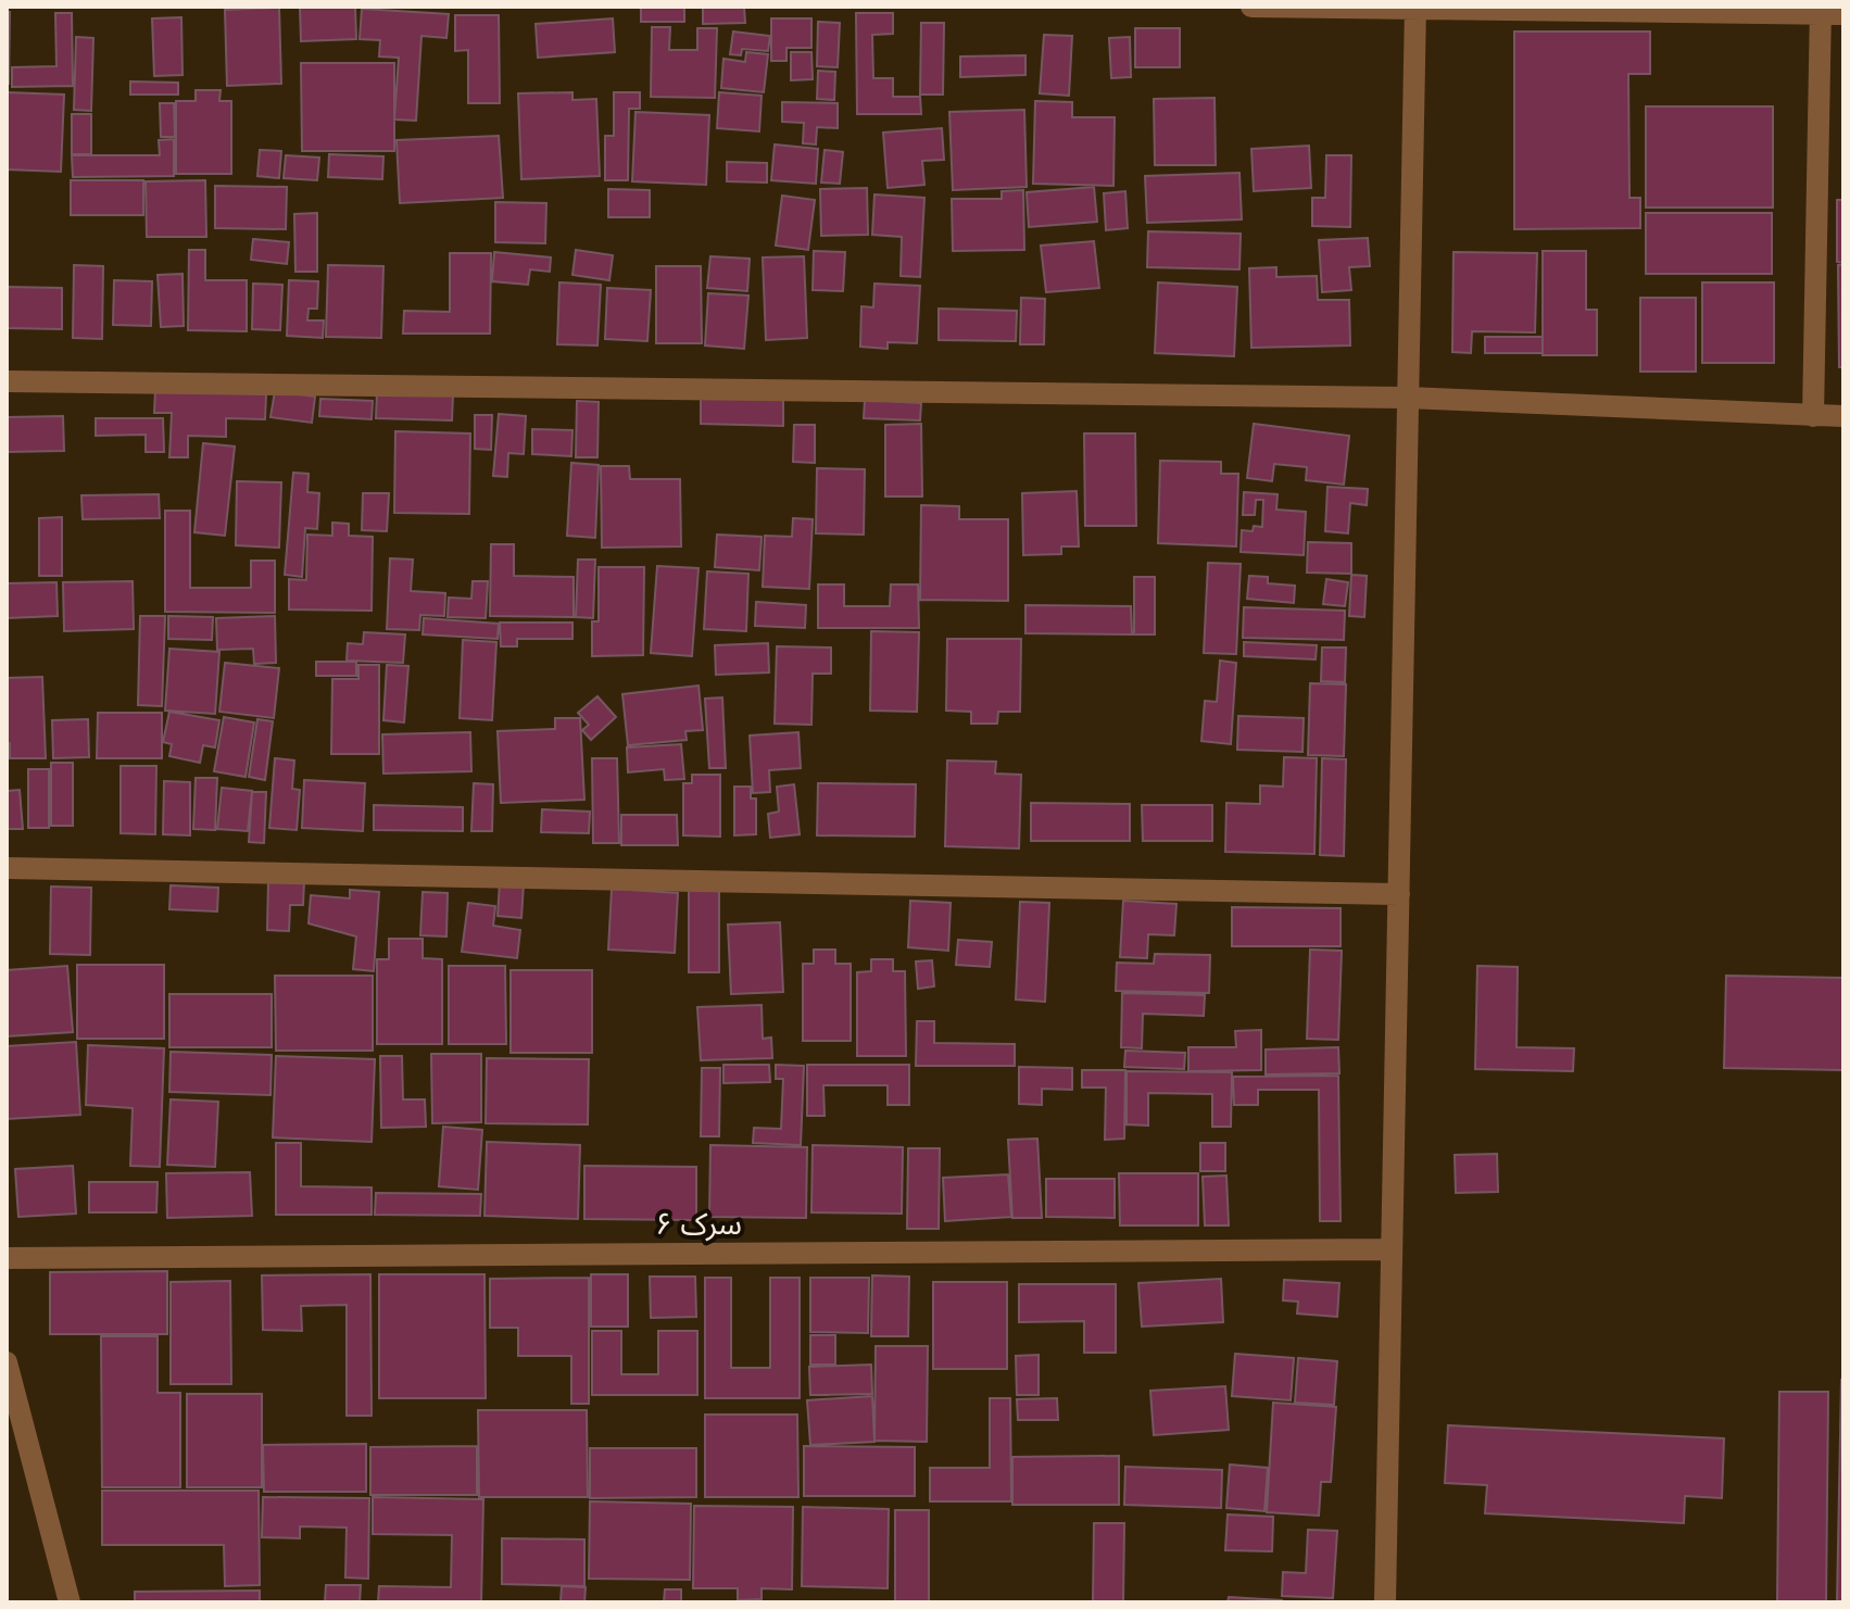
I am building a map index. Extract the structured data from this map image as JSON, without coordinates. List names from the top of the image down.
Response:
{
  "streets": {
    "street": ["سرک ۶"]
  }
}
